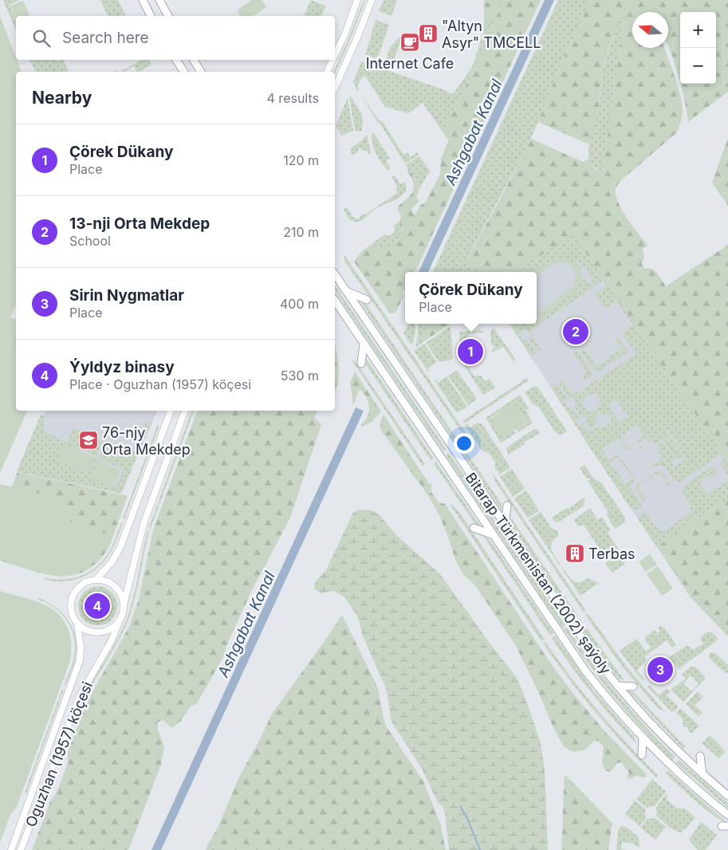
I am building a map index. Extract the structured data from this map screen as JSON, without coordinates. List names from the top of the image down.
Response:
{
  "streets": {
    "main road": ["Bitarap Türkmenistan (2002) şaýoly", "Oguzhan (1957) köçesi"]
  },
  "water": ["Ashgabat Kanal"],
  "places": {
    "building": ["\"Altyn Asyr\" TMCELL", "Terbas"],
    "cafe": ["Internet Cafe"],
    "school or university": ["76-njy Orta Mekdep"]
  },
  "north": "left",
  "page": {
    "map_buttons": ["+", "−"],
    "search": "Search here",
    "heading": ["Nearby", "4 results"],
    "list": [
      {
        "mark": "1",
        "name": "Çörek Dükany",
        "note": "Place",
        "value": "120 m"
      },
      {
        "mark": "2",
        "name": "13-nji Orta Mekdep",
        "note": "School",
        "value": "210 m"
      },
      {
        "mark": "3",
        "name": "Sirin Nygmatlar",
        "note": "Place",
        "value": "400 m"
      },
      {
        "mark": "4",
        "name": "Ýyldyz binasy",
        "note": "Place · Oguzhan (1957) köçesi",
        "value": "530 m"
      }
    ],
    "popup": ["Çörek Dükany", "Place"],
    "pins": [
      "2",
      "1",
      "4",
      "3"
    ]
  }
}
